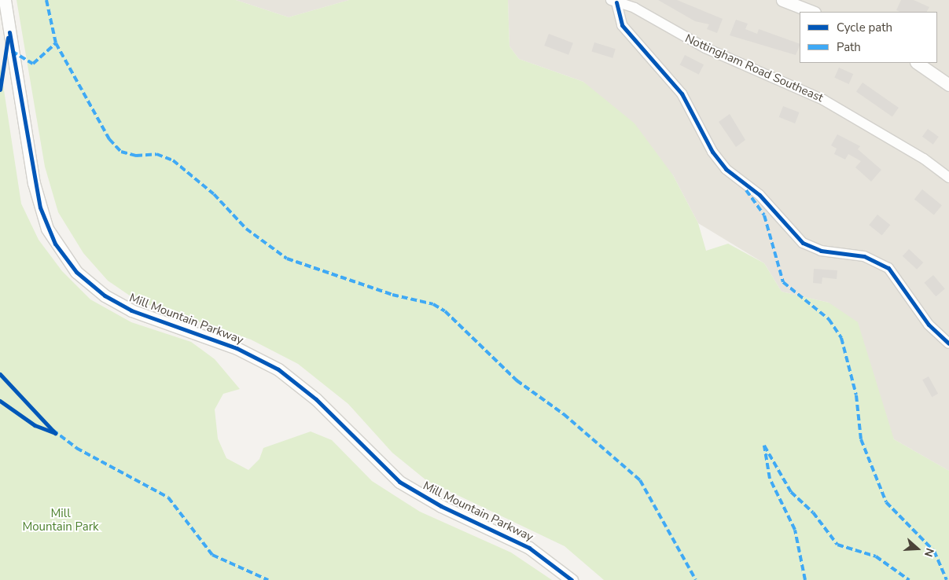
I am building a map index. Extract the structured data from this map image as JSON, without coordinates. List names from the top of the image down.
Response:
{
  "streets": {
    "street": ["Nottingham Road Southeast", "Mill Mountain Parkway"]
  },
  "parks": ["Mill Mountain Park"],
  "legend": ["Cycle path", "Path"],
  "north": "right"
}
